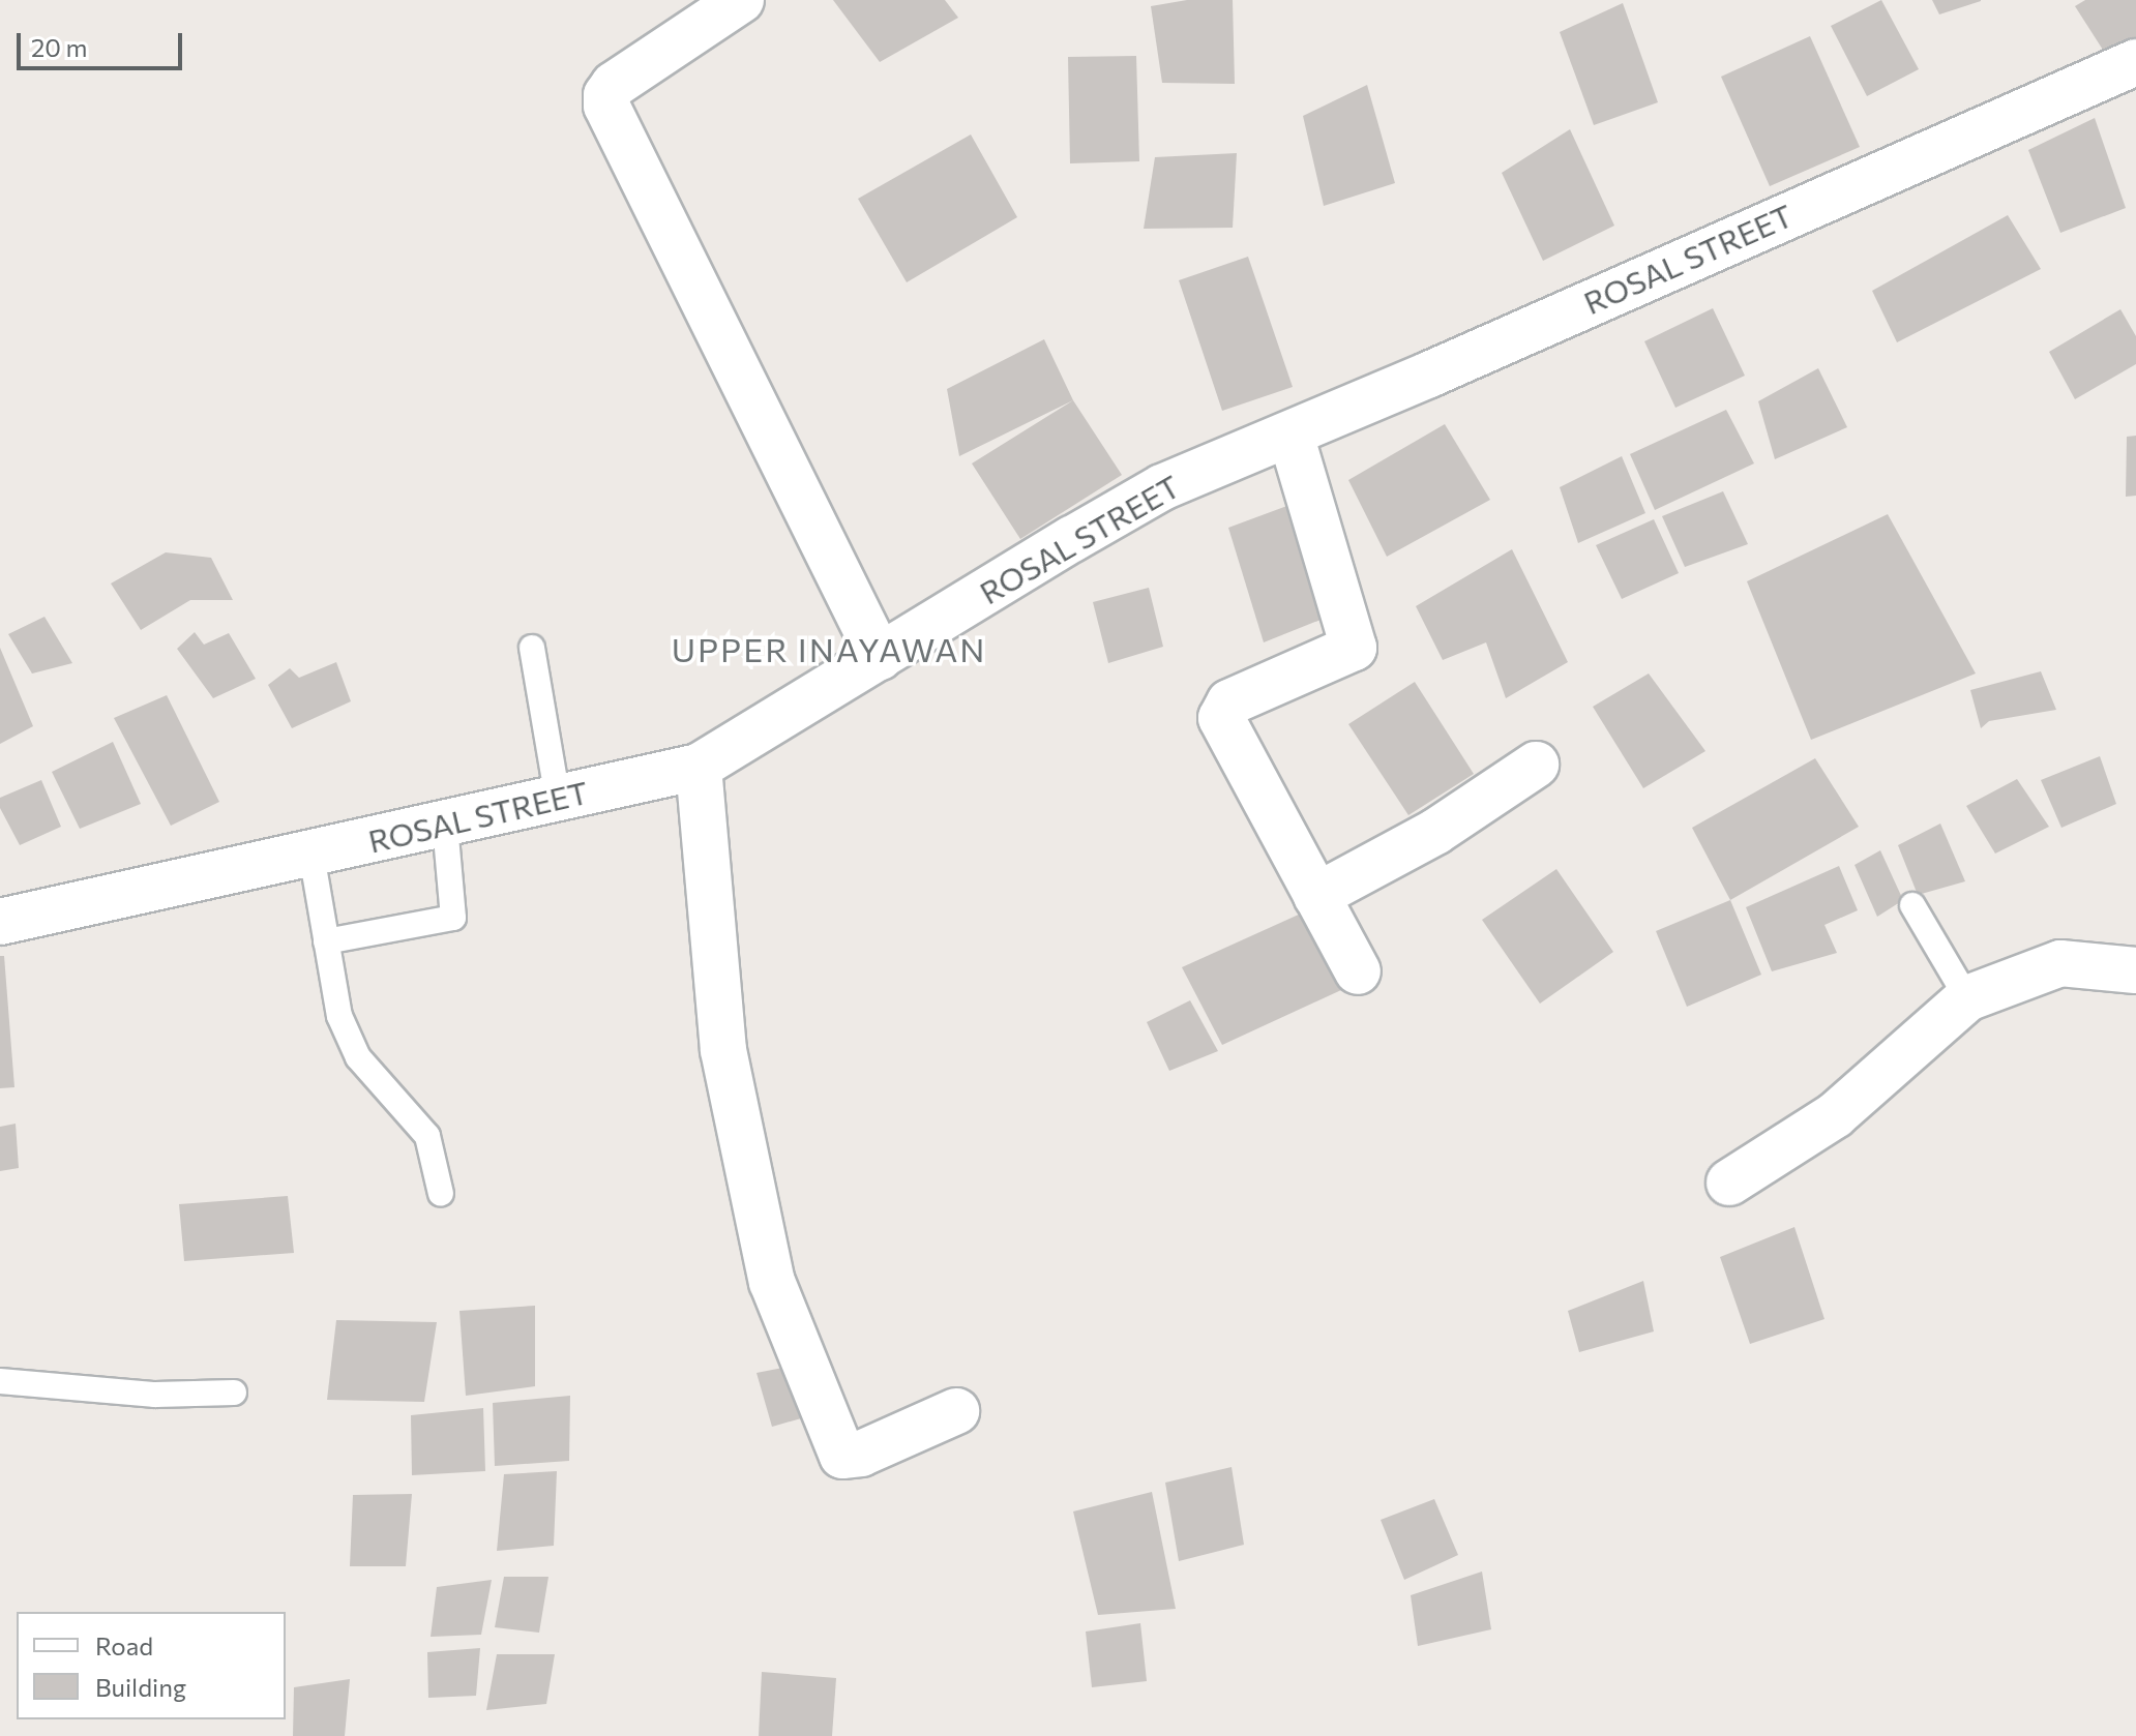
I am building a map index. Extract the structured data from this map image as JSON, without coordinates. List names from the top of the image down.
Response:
{
  "streets": {
    "street": ["ROSAL STREET"]
  },
  "districts": ["UPPER INAYAWAN"],
  "legend": ["Road", "Building"],
  "scale_bar": "20 m"
}
